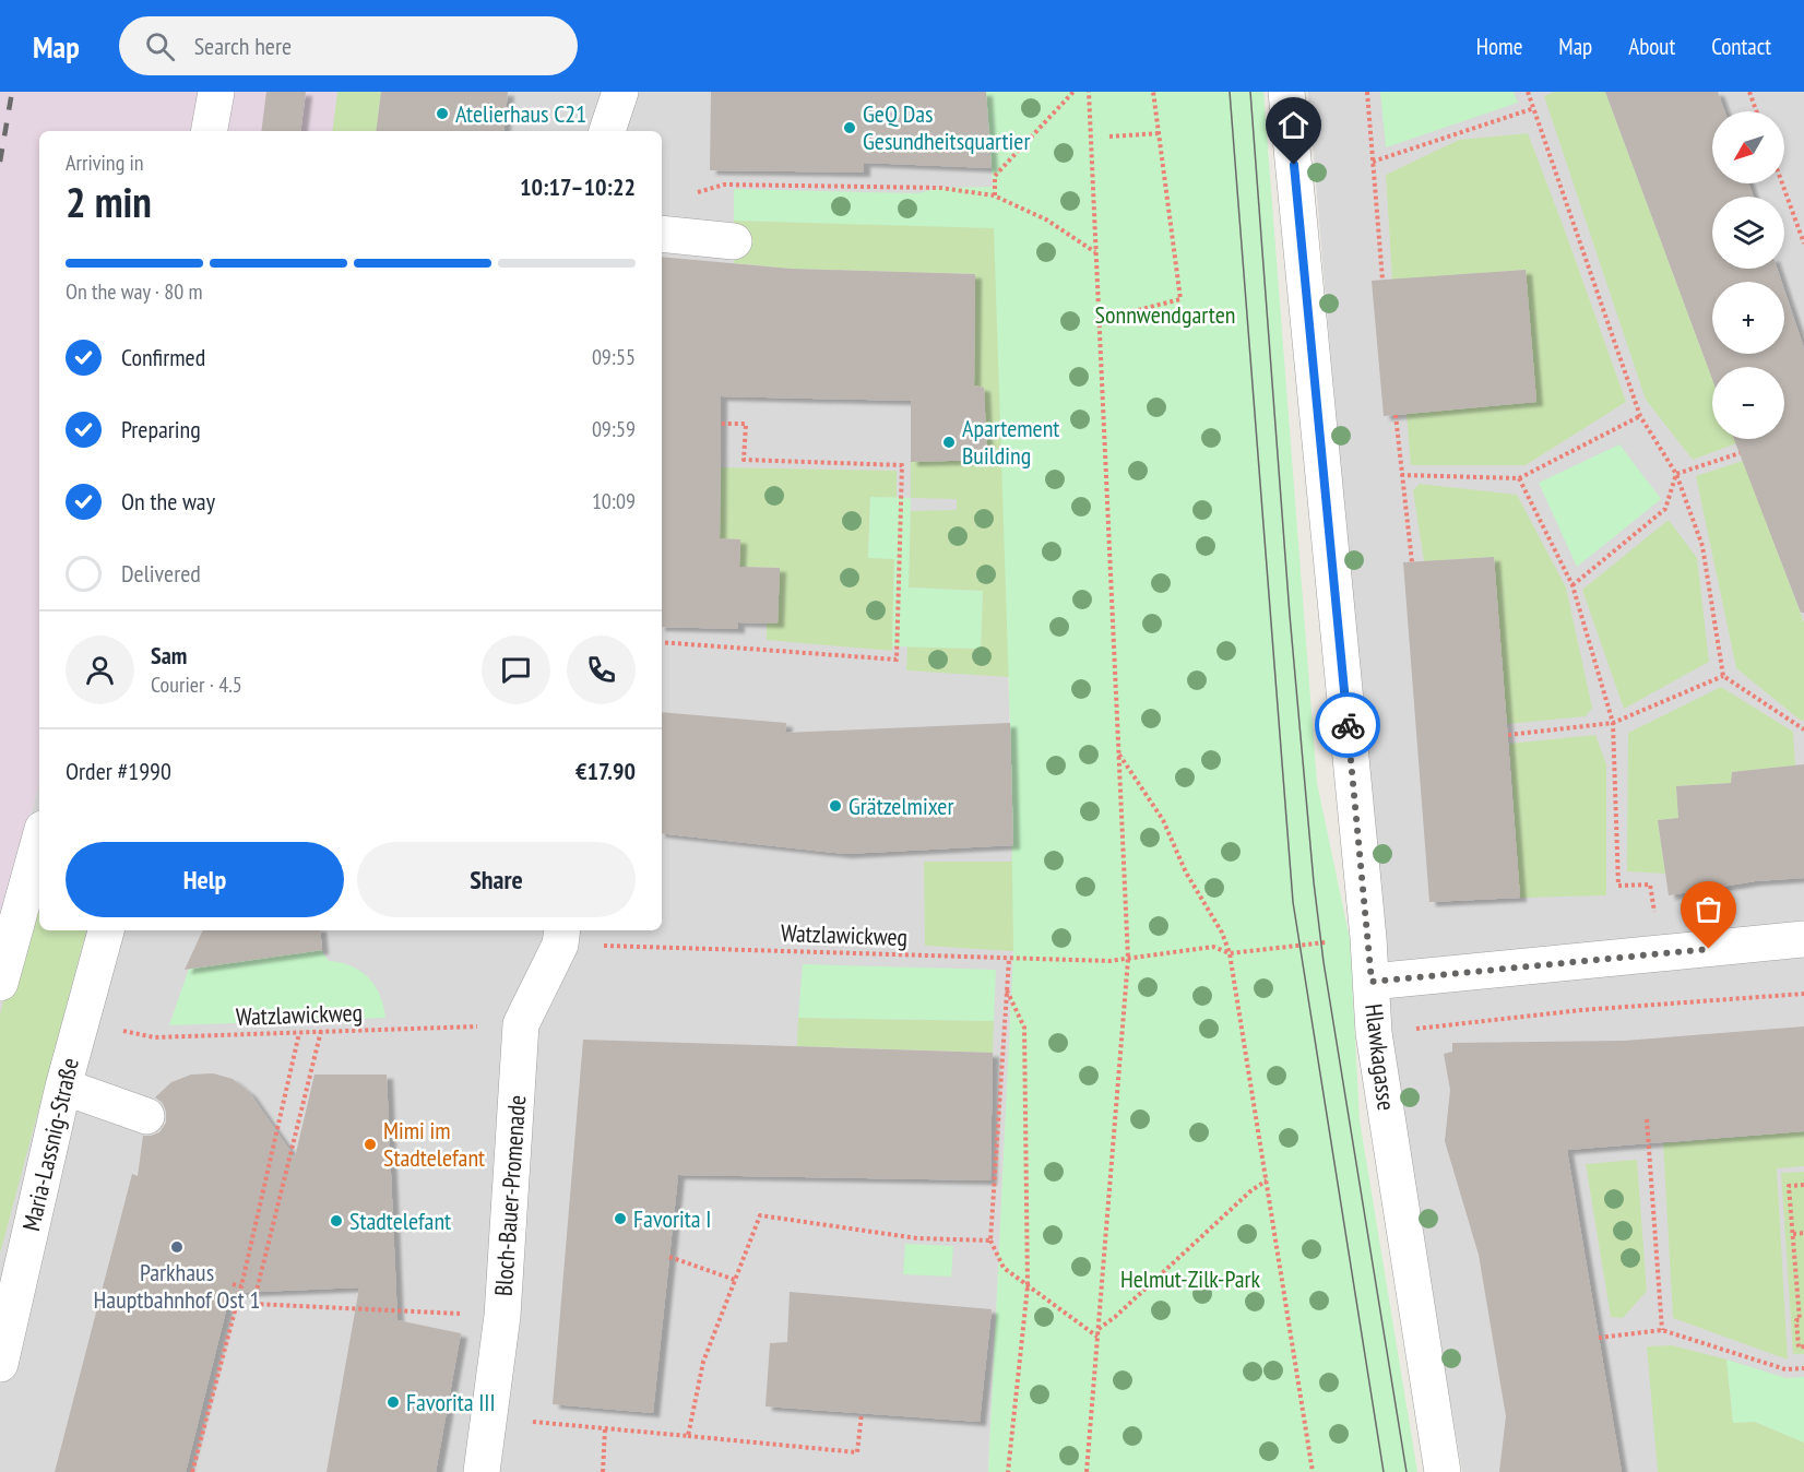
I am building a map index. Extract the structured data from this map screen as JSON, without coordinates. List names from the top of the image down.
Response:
{
  "streets": {
    "street": ["Hlawkagasse", "Maria-Lassnig-Straße", "Bloch-Bauer-Promenade"],
    "path": ["Watzlawickweg"]
  },
  "crossings": [
    ["Watzlawickweg", "Hlawkagasse"],
    ["Watzlawickweg", "Maria-Lassnig-Straße"],
    ["Watzlawickweg", "Bloch-Bauer-Promenade"]
  ],
  "parks": ["Sonnwendgarten", "Helmut-Zilk-Park"],
  "places": [
    "Atelierhaus C21",
    "GeQ Das Gesundheitsquartier",
    "Apartement Building",
    "Grätzelmixer",
    "Mimi im Stadtelefant",
    "Favorita I",
    "Stadtelefant",
    "Parkhaus Hauptbahnhof Ost 1",
    "Favorita III"
  ],
  "north": "bottom left",
  "page": {
    "header": "Map",
    "search": "Search here",
    "nav": [
      "Home",
      "Map",
      "About",
      "Contact"
    ],
    "map_buttons": ["+", "−"],
    "heading": ["2 min", "Arriving in", "10:17–10:22"],
    "panel": [
      "Sam",
      "Courier · 4.5",
      "Order #1990",
      "€17.90"
    ],
    "bar": "On the way · 80 m",
    "list": [
      ["Confirmed", "09:55"],
      ["Preparing", "09:59"],
      ["On the way", "10:09"],
      "Delivered"
    ],
    "buttons": ["Help", "Share"]
  }
}
